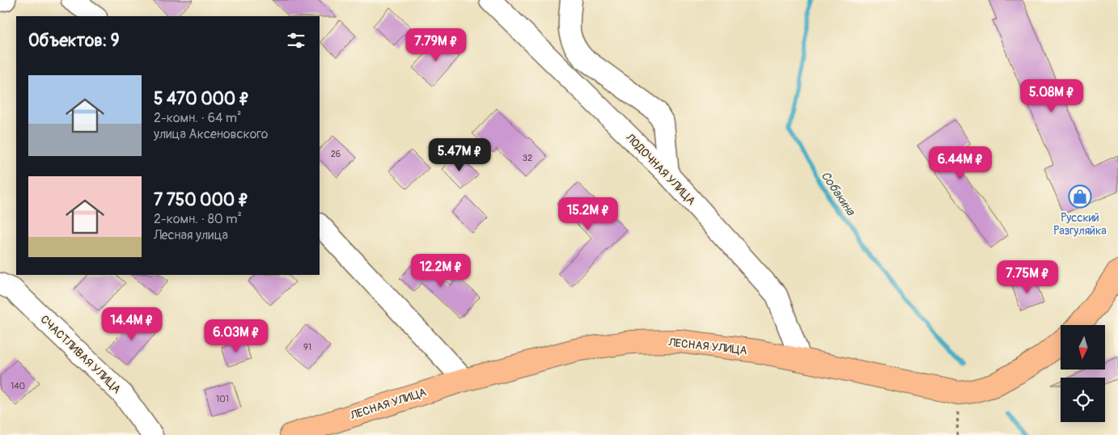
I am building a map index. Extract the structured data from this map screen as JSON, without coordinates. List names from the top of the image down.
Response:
{
  "streets": {
    "main road": ["ЛЕСНАЯ УЛИЦА"],
    "street": ["ЛОДОЧНАЯ УЛИЦА", "СЧАСТЛИВАЯ УЛИЦА"]
  },
  "crossings": [
    ["ЛОДОЧНАЯ УЛИЦА", "ЛЕСНАЯ УЛИЦА"]
  ],
  "water": ["Собакина"],
  "places": {
    "shop": ["Русский Разгуляйка"]
  },
  "house_numbers": [
    "26",
    "32",
    "91",
    "140",
    "101"
  ],
  "north": "bottom",
  "page": {
    "heading": "Объектов: 9",
    "price": [
      "7.79M ₽",
      "5.08M ₽",
      "5.47M ₽",
      "6.44M ₽",
      "15.2M ₽",
      "12.2M ₽",
      "7.75M ₽",
      "14.4M ₽",
      "6.03M ₽"
    ],
    "list": [
      {
        "name": "5 470 000 ₽",
        "note": "2-комн. · 64 m² · улица Аксеновского"
      },
      {
        "name": "7 750 000 ₽",
        "note": "2-комн. · 80 m² · Лесная улица"
      }
    ]
  }
}
